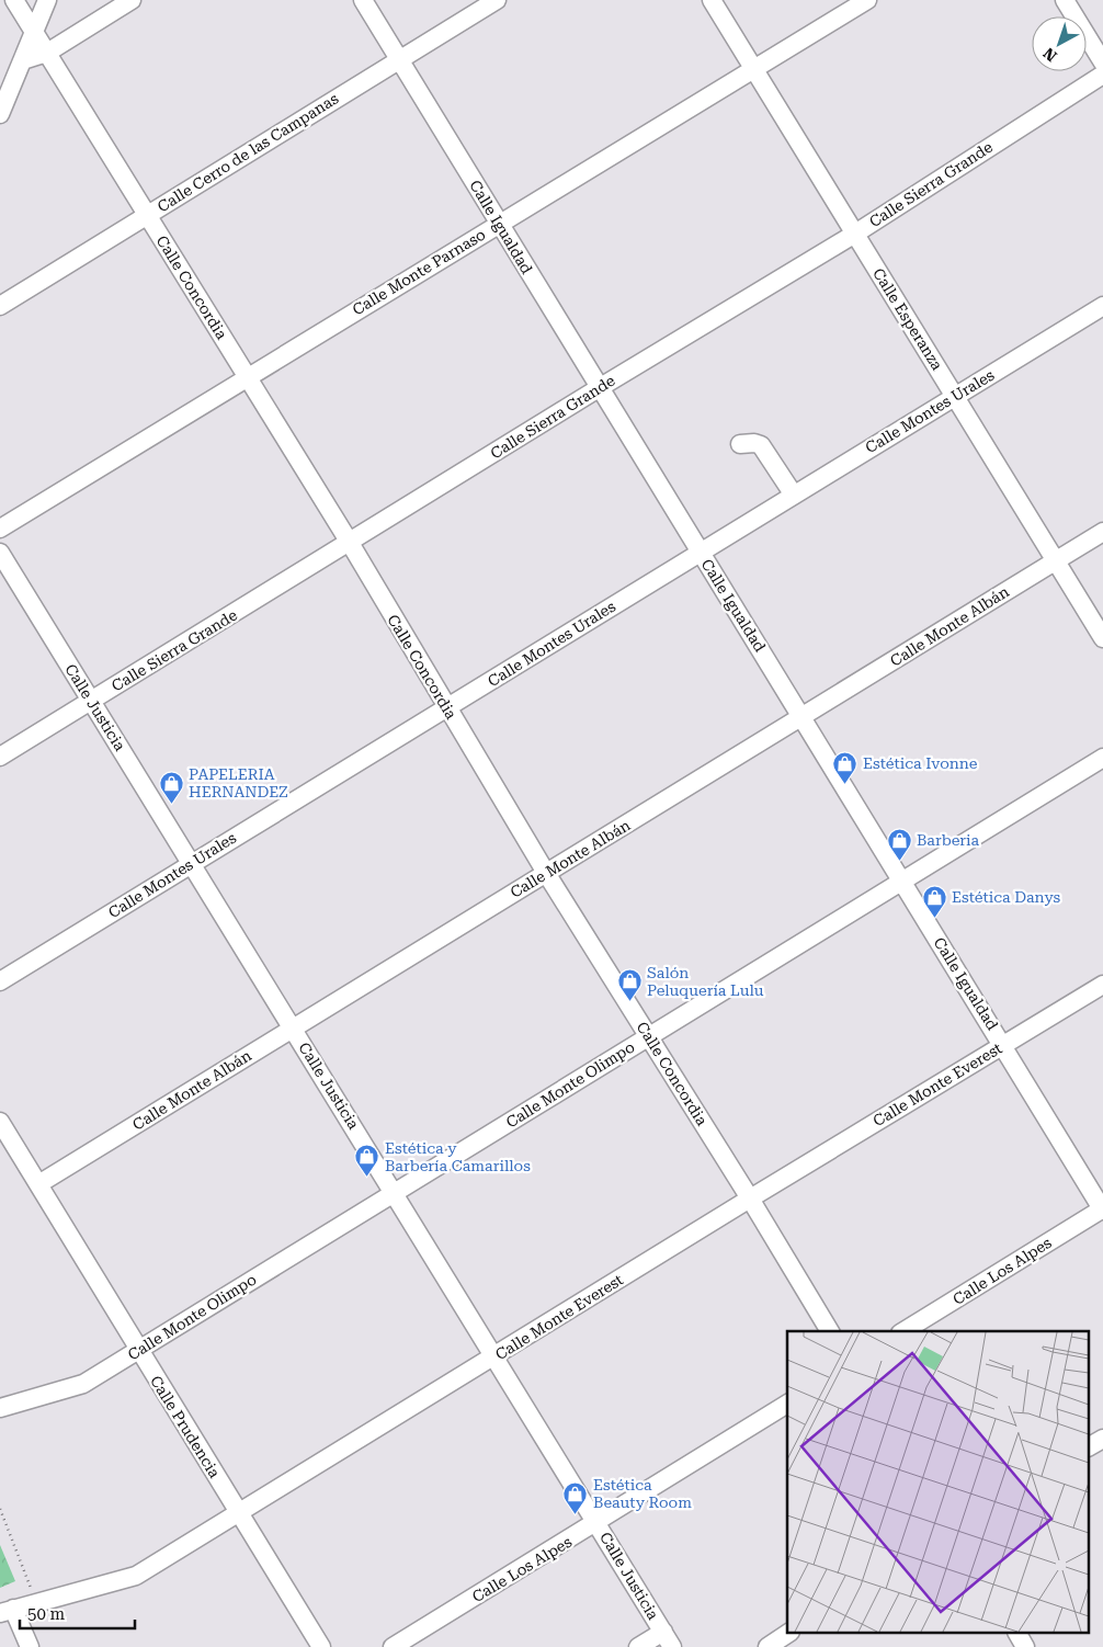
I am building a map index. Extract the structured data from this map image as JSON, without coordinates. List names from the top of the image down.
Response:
{
  "streets": {
    "street": [
      "Calle Cerro de las Campanas",
      "Calle Sierra Grande",
      "Calle Igualdad",
      "Calle Monte Parnaso",
      "Calle Concordia",
      "Calle Esperanza",
      "Calle Montes Urales",
      "Calle Monte Albán",
      "Calle Justicia",
      "Calle Monte Olimpo",
      "Calle Monte Everest",
      "Calle Los Alpes",
      "Calle Prudencia"
    ]
  },
  "crossings": [
    ["Calle Cerro de las Campanas", "Calle Igualdad"],
    ["Calle Cerro de las Campanas", "Calle Concordia"],
    ["Calle Sierra Grande", "Calle Igualdad"],
    ["Calle Sierra Grande", "Calle Concordia"],
    ["Calle Sierra Grande", "Calle Esperanza"],
    ["Calle Sierra Grande", "Calle Justicia"],
    ["Calle Igualdad", "Calle Monte Parnaso"],
    ["Calle Igualdad", "Calle Montes Urales"],
    ["Calle Igualdad", "Calle Monte Albán"],
    ["Calle Igualdad", "Calle Monte Olimpo"],
    ["Calle Igualdad", "Calle Monte Everest"],
    ["Calle Igualdad", "Calle Los Alpes"],
    ["Calle Monte Parnaso", "Calle Concordia"],
    ["Calle Monte Parnaso", "Calle Esperanza"],
    ["Calle Concordia", "Calle Montes Urales"],
    ["Calle Concordia", "Calle Monte Albán"],
    ["Calle Concordia", "Calle Monte Olimpo"],
    ["Calle Concordia", "Calle Monte Everest"],
    ["Calle Esperanza", "Calle Montes Urales"],
    ["Calle Esperanza", "Calle Monte Albán"],
    ["Calle Montes Urales", "Calle Justicia"],
    ["Calle Monte Albán", "Calle Justicia"],
    ["Calle Monte Albán", "Calle Prudencia"],
    ["Calle Justicia", "Calle Monte Olimpo"],
    ["Calle Justicia", "Calle Monte Everest"],
    ["Calle Justicia", "Calle Los Alpes"],
    ["Calle Monte Olimpo", "Calle Prudencia"],
    ["Calle Monte Everest", "Calle Prudencia"]
  ],
  "places": {
    "shop": [
      "Estética Ivonne",
      "PAPELERIA HERNANDEZ",
      "Barberia",
      "Estética Danys",
      "Salón Peluquería Lulu",
      "Estética y Barbería Camarillos",
      "Estética Beauty Room"
    ]
  },
  "scale_bar": "50 m",
  "north": "bottom left"
}
